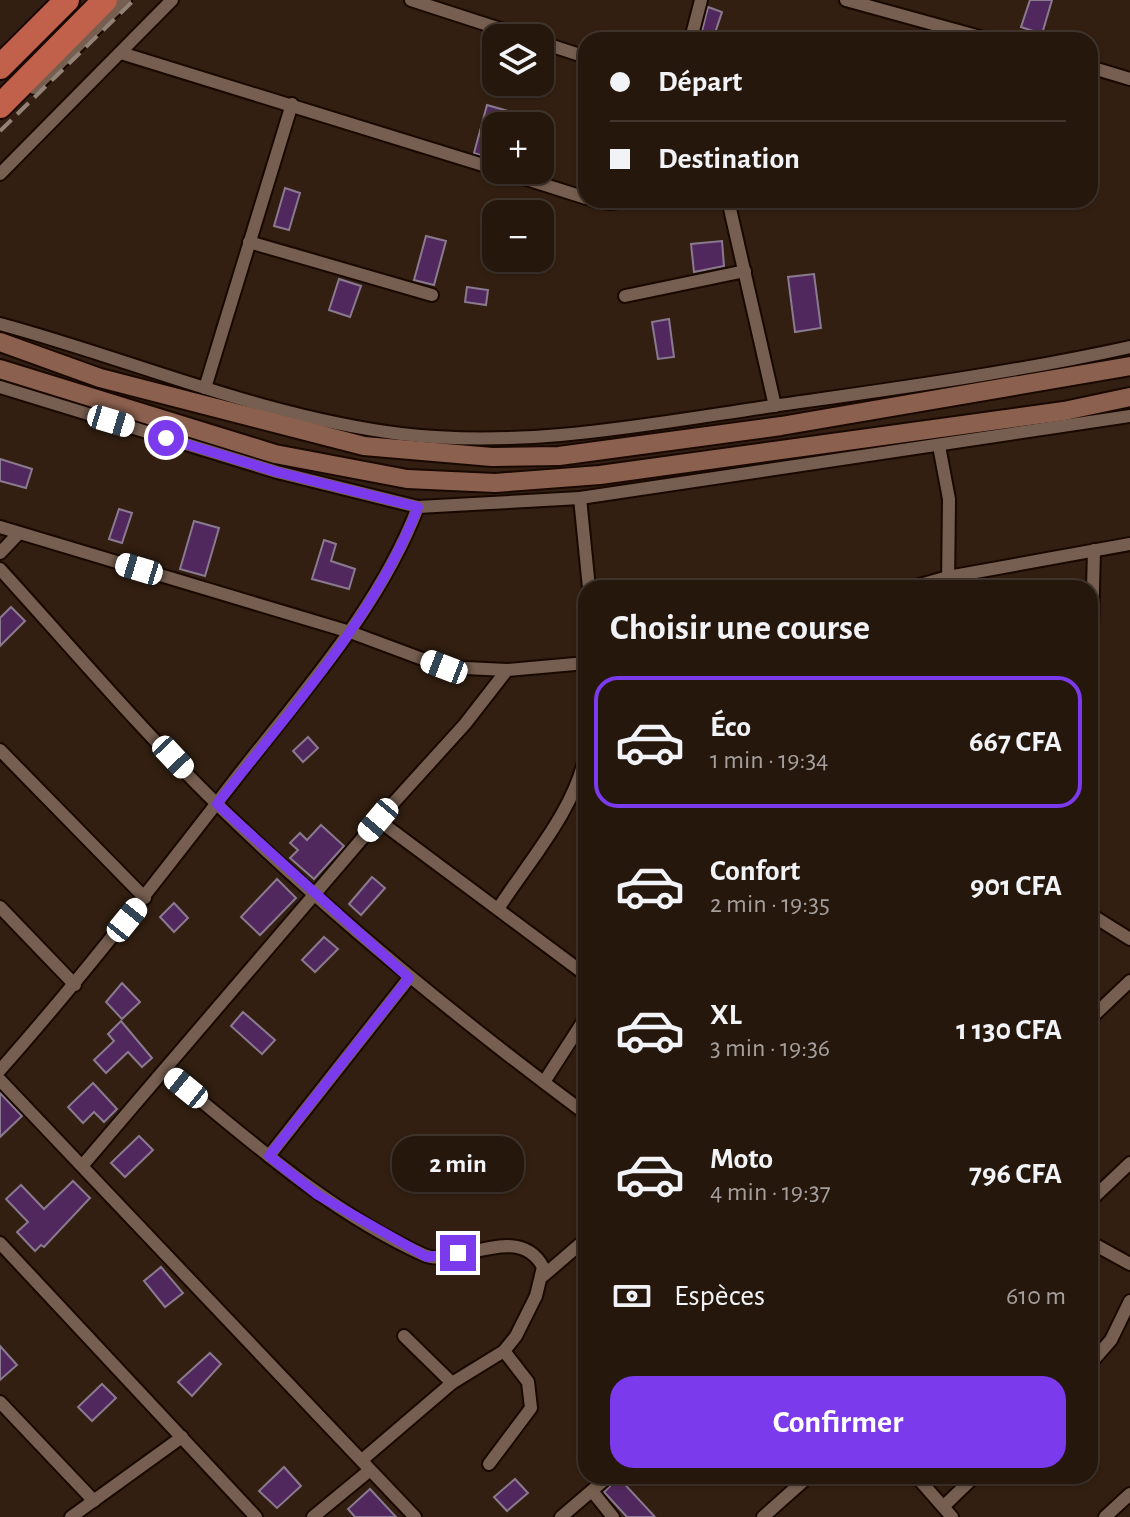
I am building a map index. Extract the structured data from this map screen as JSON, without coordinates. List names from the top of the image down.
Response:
{
  "page": {
    "map_buttons": ["+", "−"],
    "banner": ["Départ", "Destination"],
    "heading": "Choisir une course",
    "list": [
      {
        "name": "Éco",
        "note": "1 min · 19:34",
        "value": "667 CFA"
      },
      {
        "name": "Confort",
        "note": "2 min · 19:35",
        "value": "901 CFA"
      },
      {
        "name": "XL",
        "note": "3 min · 19:36",
        "value": "1 130 CFA"
      },
      {
        "name": "Moto",
        "note": "4 min · 19:37",
        "value": "796 CFA"
      }
    ],
    "bubble": "2 min",
    "pay": ["Espèces", "610 m"],
    "buttons": "Confirmer"
  }
}
